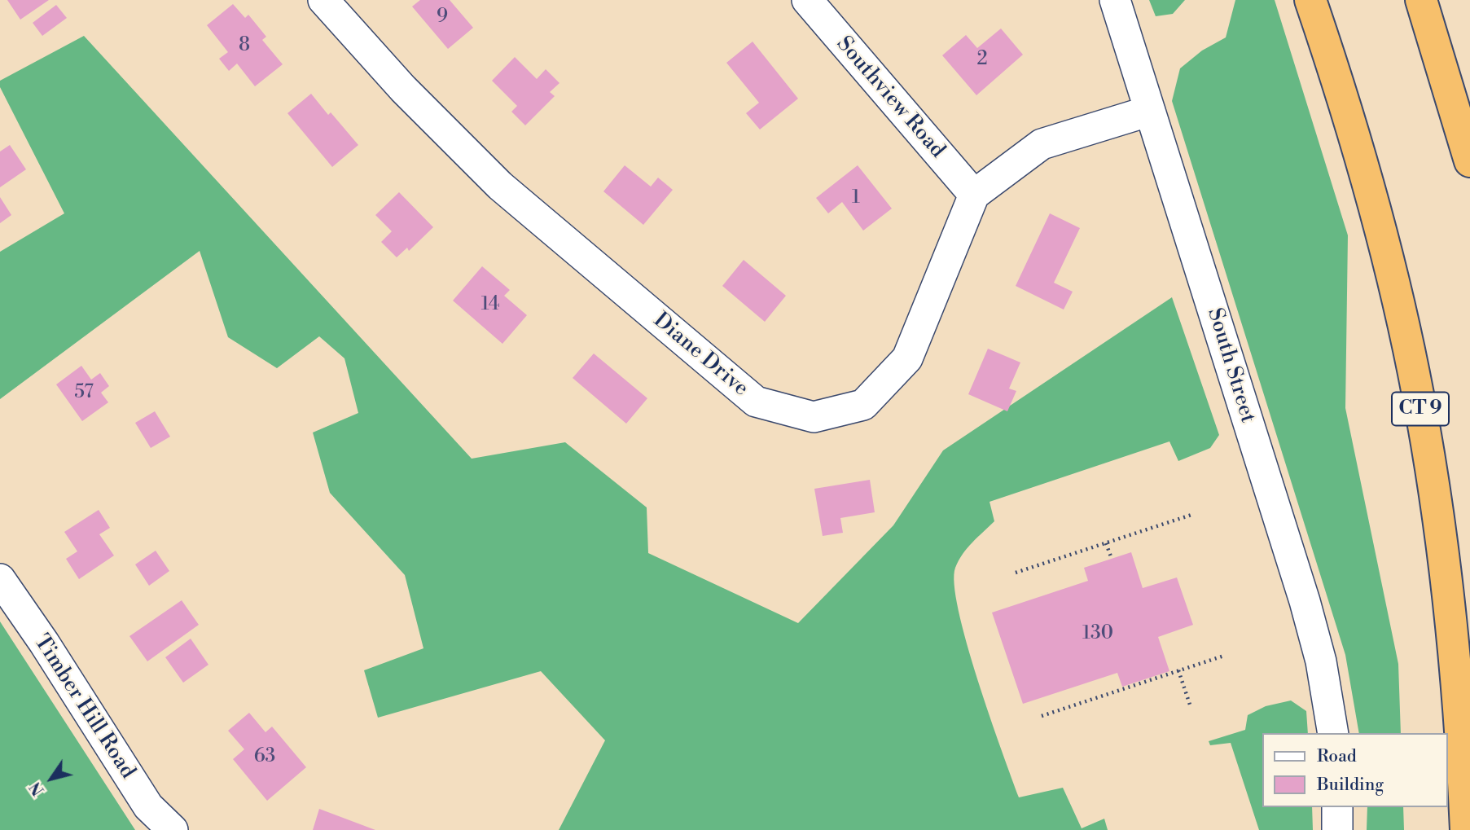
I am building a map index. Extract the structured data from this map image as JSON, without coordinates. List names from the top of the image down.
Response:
{
  "streets": {
    "highway": ["CT 9"],
    "street": [
      "Southview Road",
      "Diane Drive",
      "South Street",
      "Timber Hill Road"
    ]
  },
  "crossings": [
    ["Southview Road", "Diane Drive"]
  ],
  "house_numbers": [
    "9",
    "8",
    "2",
    "1",
    "14",
    "57",
    "130",
    "63"
  ],
  "legend": ["Road", "Building"],
  "north": "bottom left"
}
